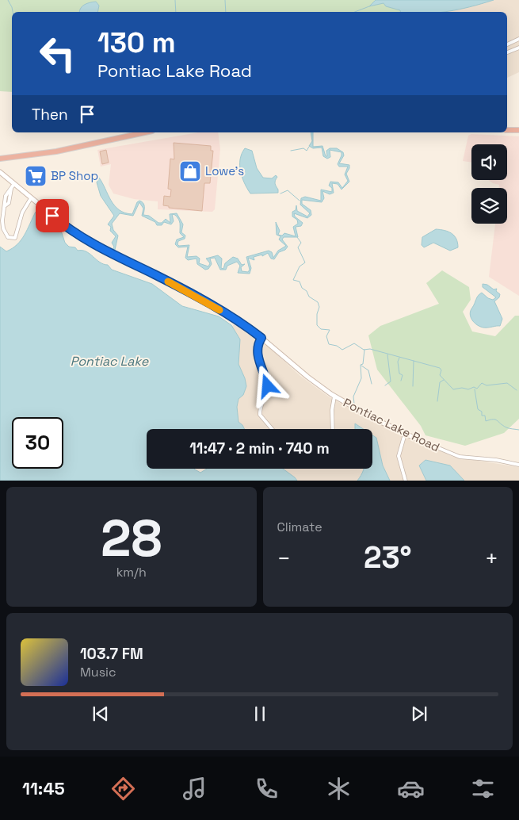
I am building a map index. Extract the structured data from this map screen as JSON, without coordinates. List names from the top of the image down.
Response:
{
  "streets": {
    "street": ["Pontiac Lake Road"]
  },
  "water": ["Pontiac Lake"],
  "places": {
    "shop": ["Lowe's"],
    "supermarket": ["BP Shop"]
  },
  "page": {
    "turn": ["130 m", "Pontiac Lake Road"],
    "then": "Then",
    "limit": "30",
    "trip": "11:47 · 2 min · 740 m",
    "tile": [
      ["28", "km/h"],
      "Climate"
    ],
    "heat": ["−", "23°", "+"],
    "song": ["103.7 FM", "Music"],
    "tabs": "11:45"
  }
}
